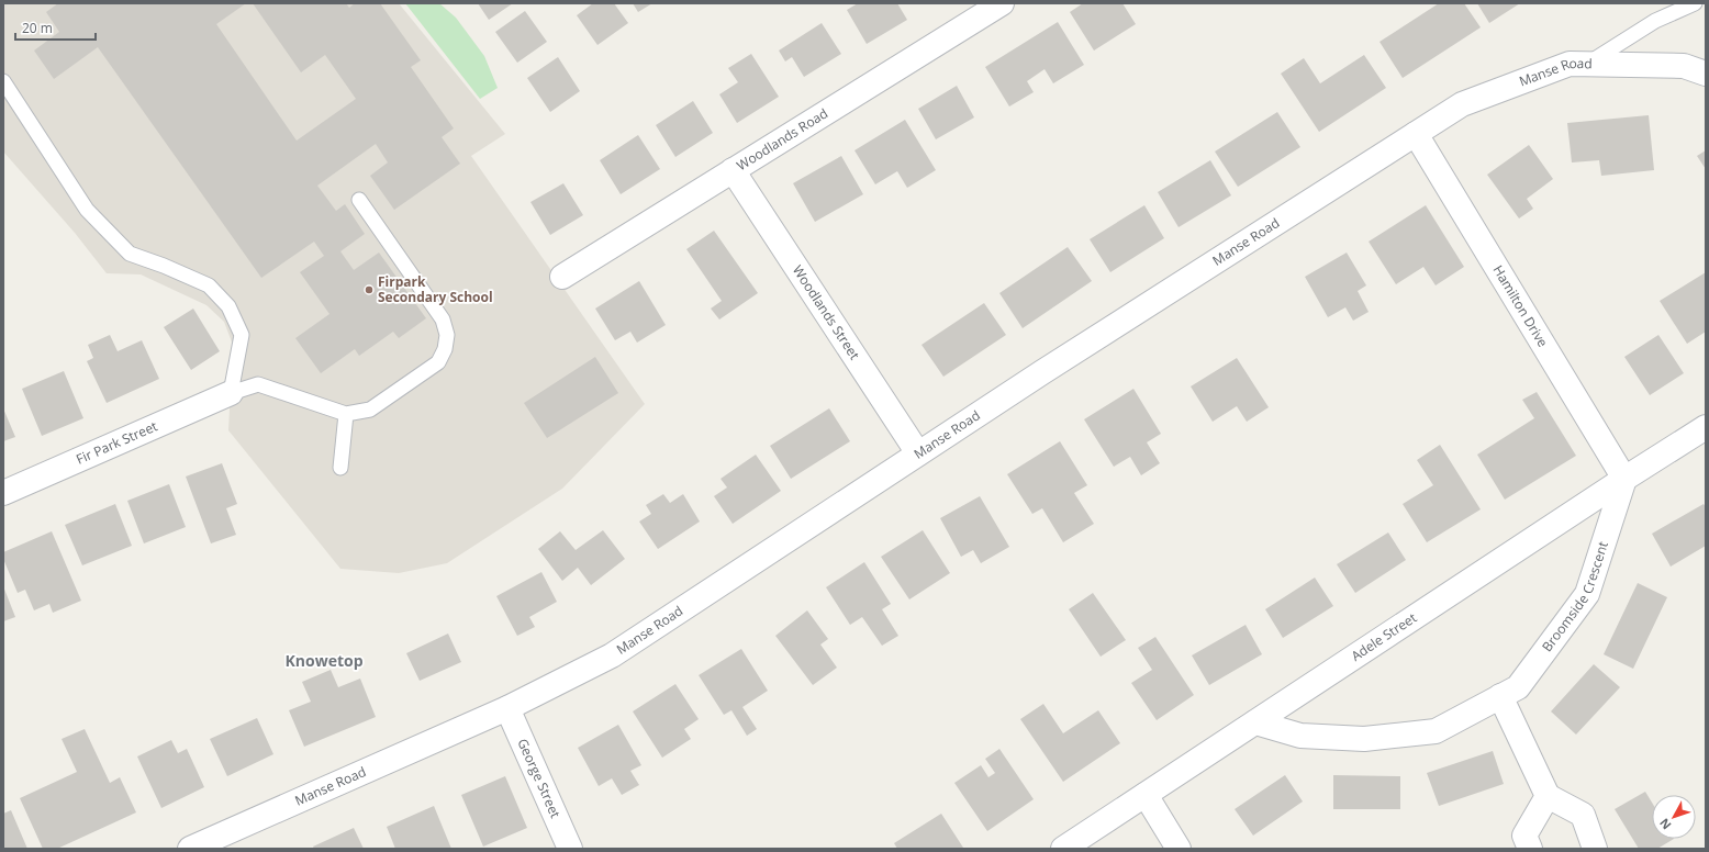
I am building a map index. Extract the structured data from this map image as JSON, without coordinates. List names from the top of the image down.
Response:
{
  "streets": {
    "street": [
      "Manse Road",
      "Woodlands Road",
      "Hamilton Drive",
      "Woodlands Street",
      "Fir Park Street",
      "Broomside Crescent",
      "Adele Street",
      "George Street"
    ]
  },
  "crossings": [
    ["Manse Road", "Hamilton Drive"],
    ["Manse Road", "Woodlands Street"],
    ["Manse Road", "George Street"],
    ["Woodlands Road", "Woodlands Street"],
    ["Hamilton Drive", "Broomside Crescent"],
    ["Hamilton Drive", "Adele Street"],
    ["Broomside Crescent", "Adele Street"]
  ],
  "districts": ["Knowetop"],
  "places": ["Firpark Secondary School"],
  "scale_bar": "20 m",
  "north": "bottom left"
}
